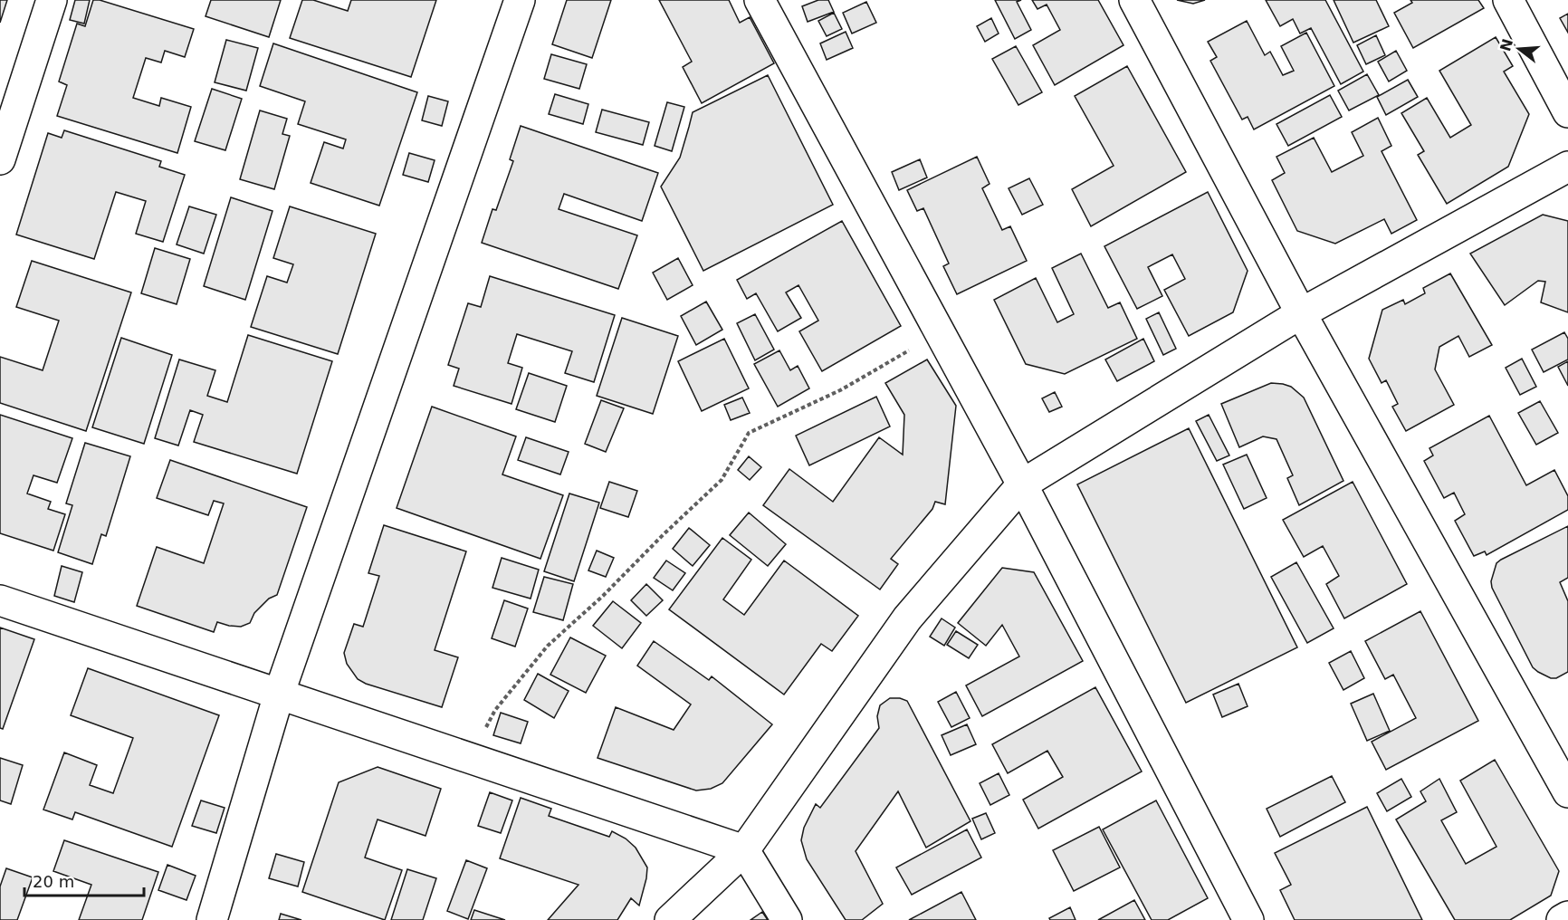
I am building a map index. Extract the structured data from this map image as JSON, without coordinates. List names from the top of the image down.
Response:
{
  "scale_bar": "20 m",
  "north": "left"
}
